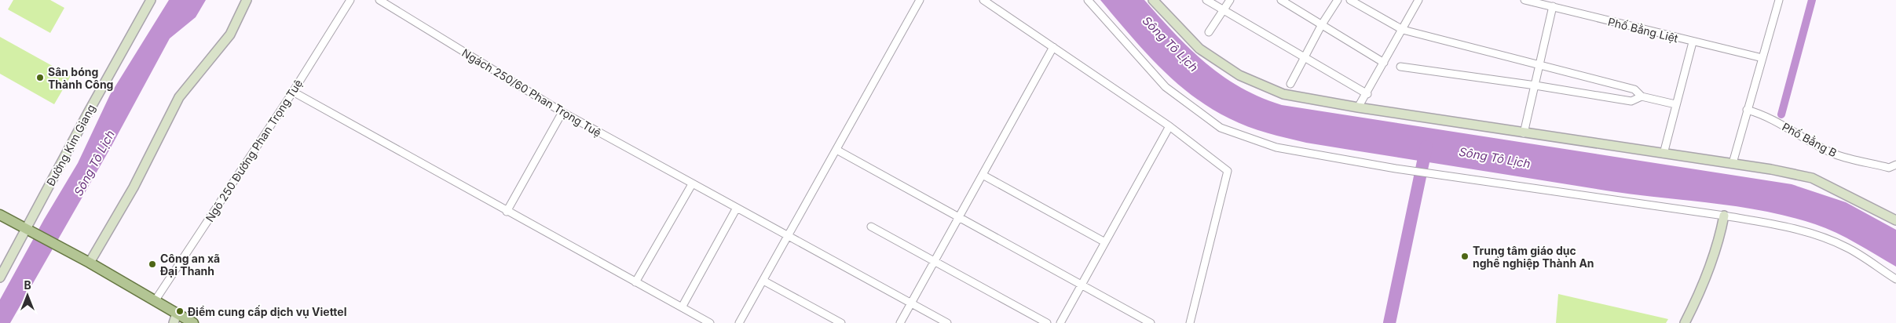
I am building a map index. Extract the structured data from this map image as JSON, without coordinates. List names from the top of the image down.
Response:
{
  "streets": {
    "street": [
      "Phố Bằng Liệt",
      "Ngách 250/60 Phan Trọng Tuệ",
      "Phố Bằng B",
      "Đường Kim Giang",
      "Ngõ 250 Đường Phan Trọng Tuệ"
    ]
  },
  "water": ["Sông Tô Lịch"],
  "places": [
    "Sân bóng Thành Công",
    "Trung tâm giáo dục nghề nghiệp Thành An",
    "Công an xã Đại Thanh",
    "Điểm cung cấp dịch vụ Viettel"
  ],
  "north": "top"
}
